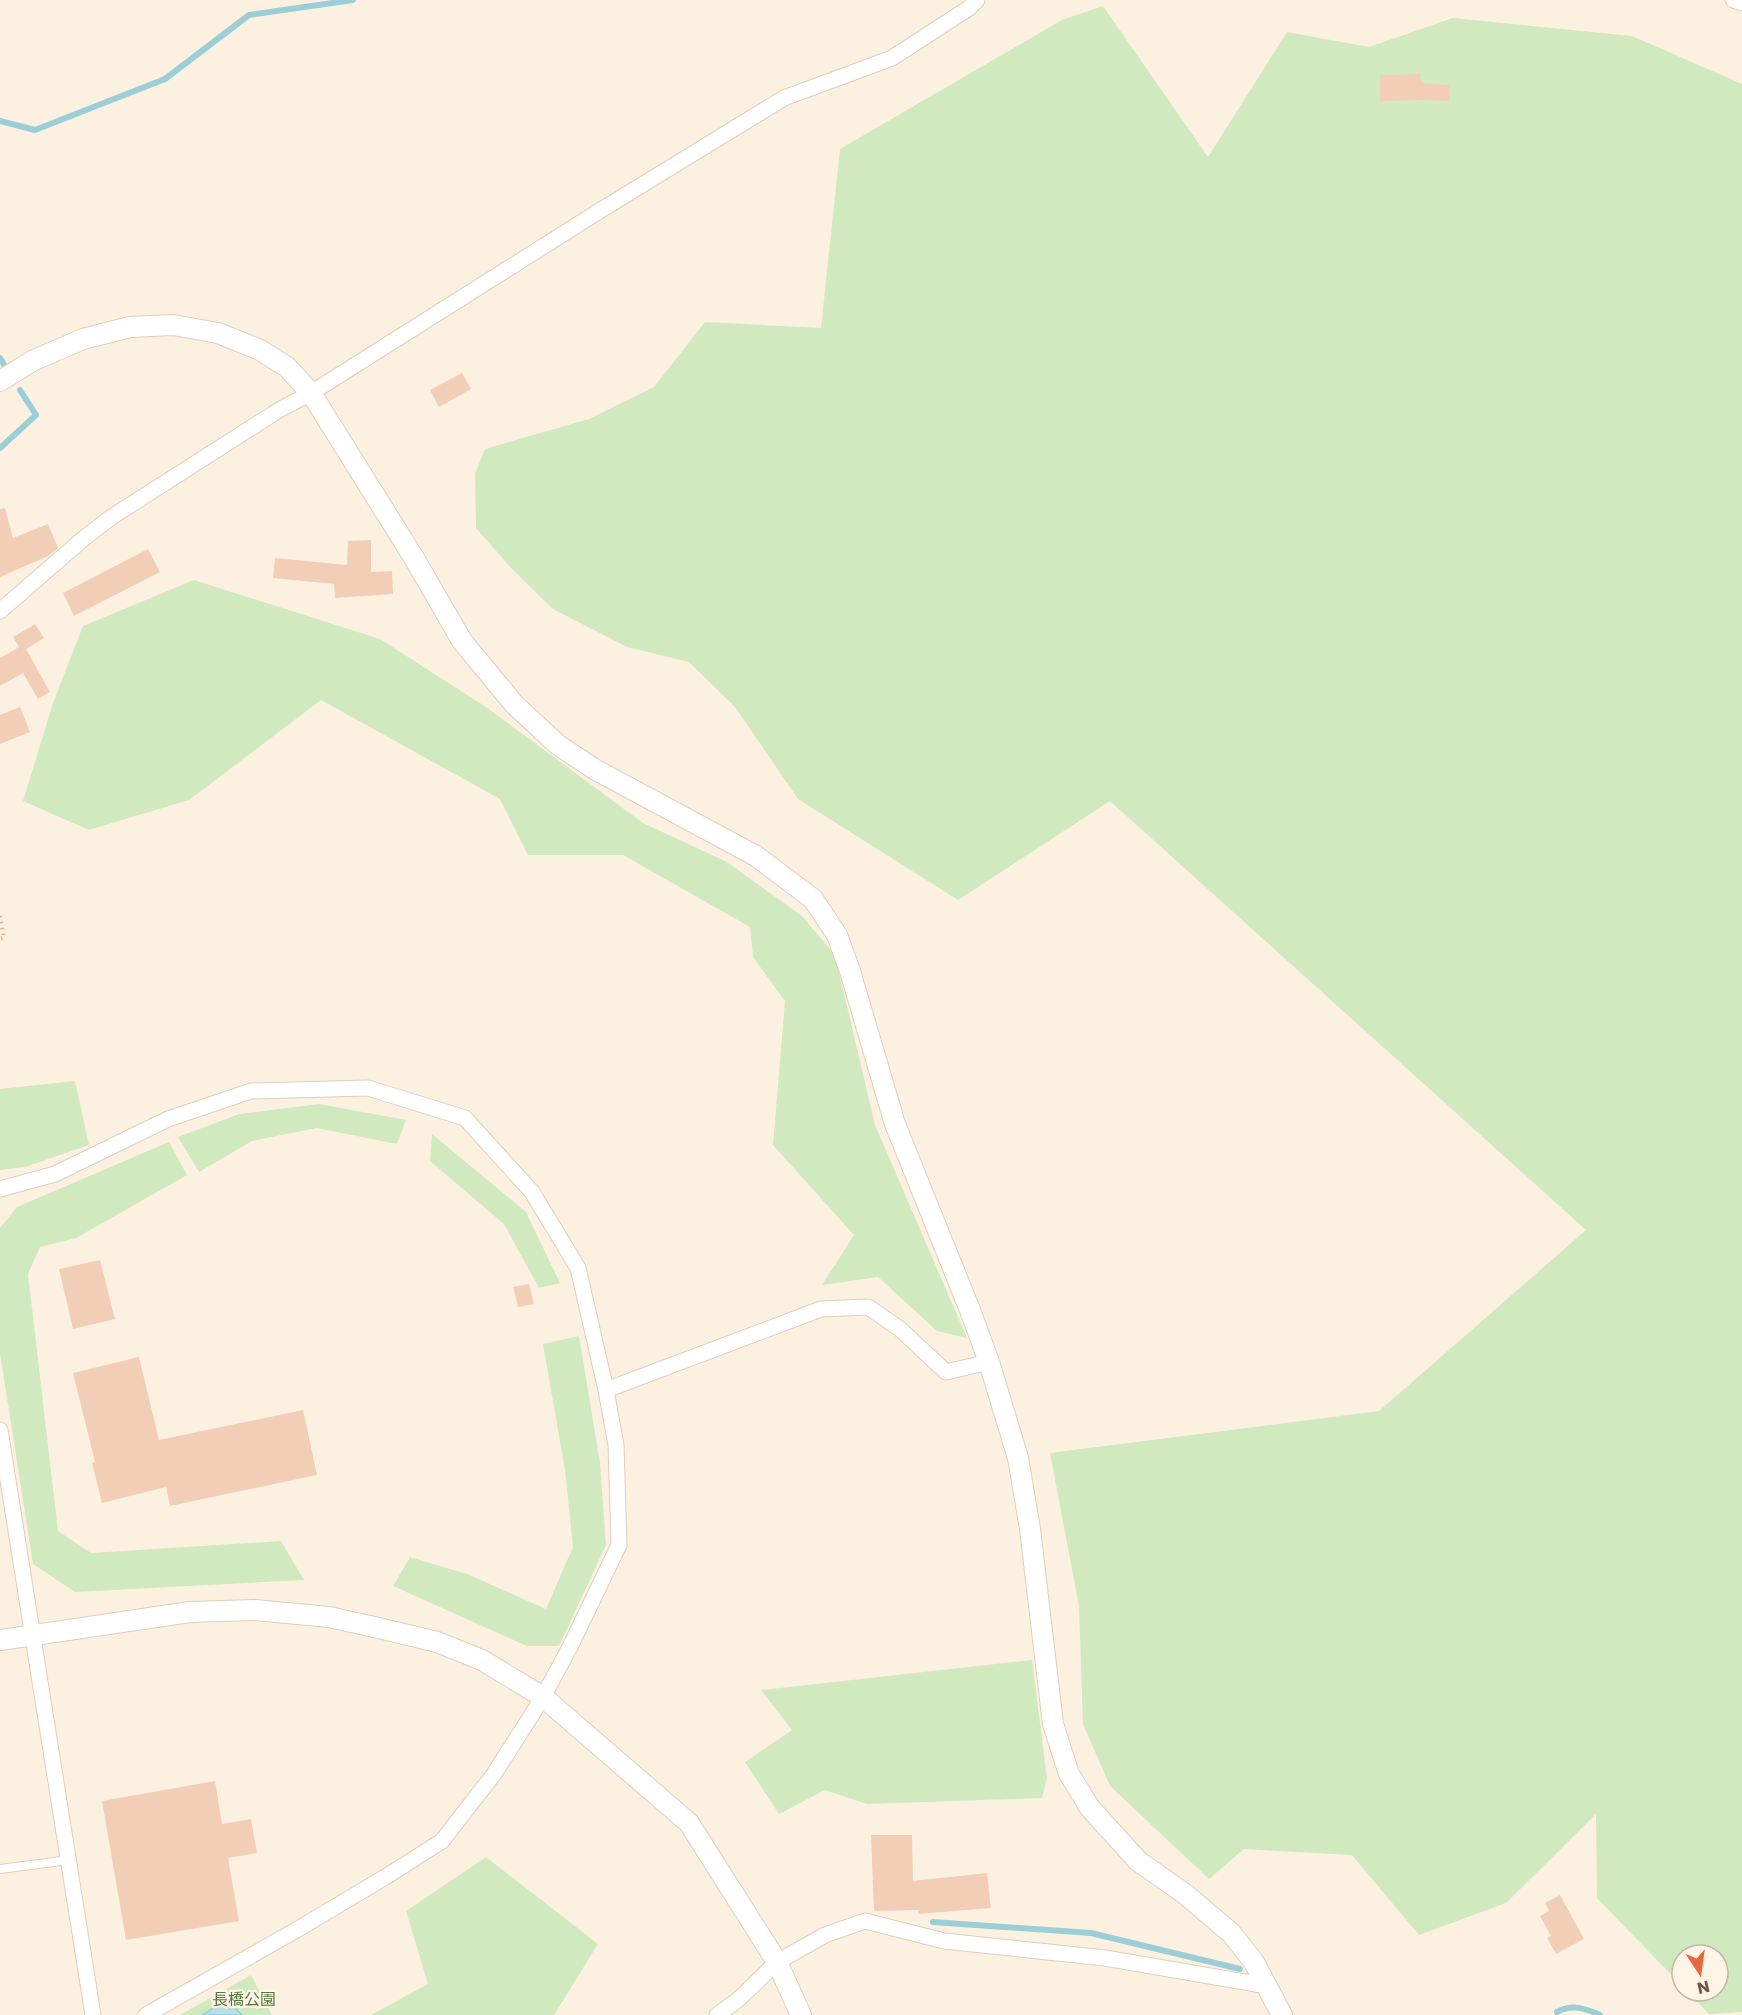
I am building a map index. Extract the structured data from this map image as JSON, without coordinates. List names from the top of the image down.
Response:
{
  "parks": ["長橋公園"],
  "north": "bottom"
}
